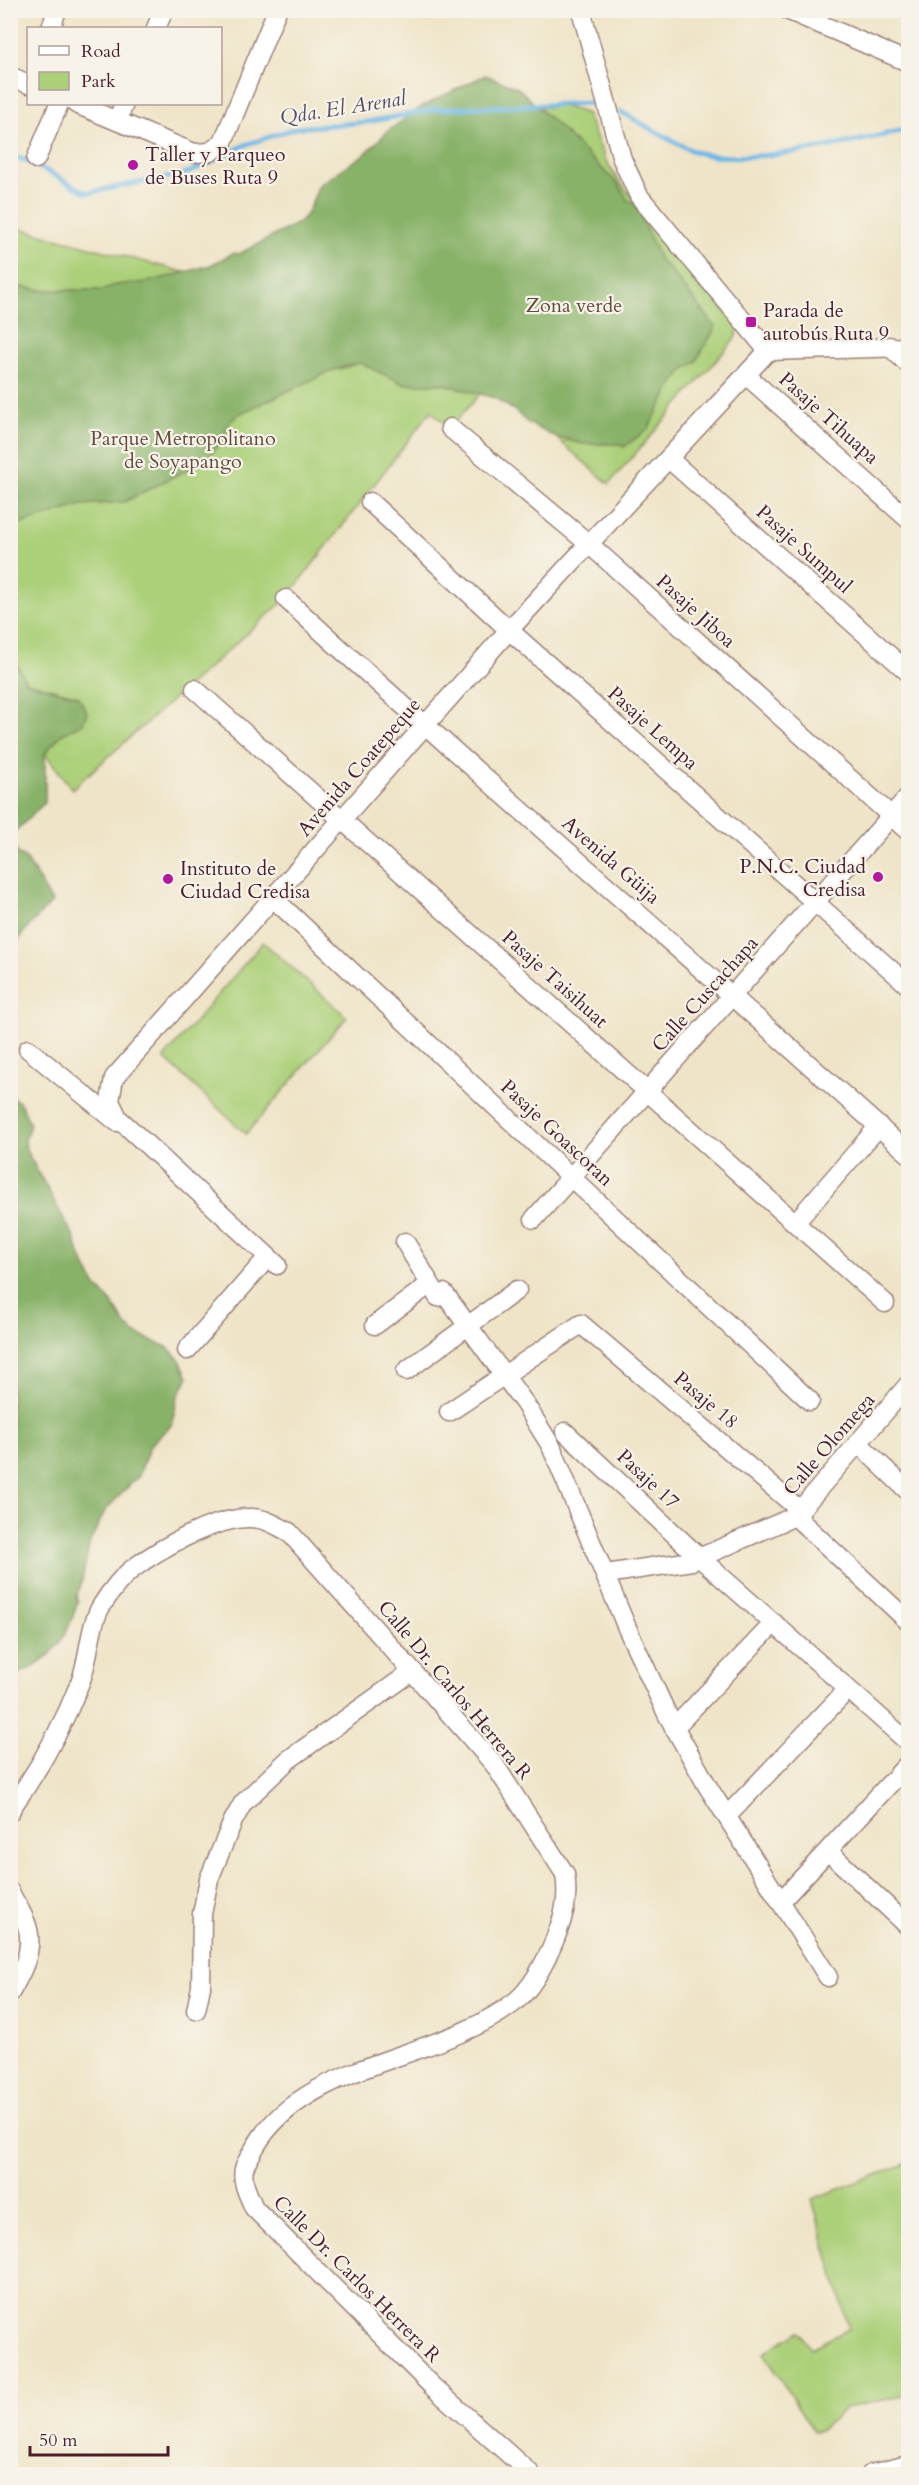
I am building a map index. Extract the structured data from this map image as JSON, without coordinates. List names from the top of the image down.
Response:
{
  "streets": {
    "street": [
      "Pasaje Tihuapa",
      "Pasaje Sumpul",
      "Pasaje Jiboa",
      "Pasaje Lempa",
      "Avenida Coatepeque",
      "Avenida Güija",
      "Pasaje Taisihuat",
      "Calle Cuscachapa",
      "Pasaje Goascoran",
      "Pasaje 18",
      "Calle Olomega",
      "Pasaje 17",
      "Calle Dr. Carlos Herrera R"
    ]
  },
  "crossings": [
    ["Pasaje Tihuapa", "Avenida Coatepeque"],
    ["Pasaje Sumpul", "Avenida Coatepeque"],
    ["Pasaje Jiboa", "Avenida Coatepeque"],
    ["Pasaje Jiboa", "Calle Cuscachapa"],
    ["Pasaje Lempa", "Avenida Coatepeque"],
    ["Pasaje Lempa", "Calle Cuscachapa"],
    ["Avenida Coatepeque", "Avenida Güija"],
    ["Avenida Coatepeque", "Pasaje Taisihuat"],
    ["Avenida Coatepeque", "Pasaje Goascoran"],
    ["Avenida Güija", "Calle Cuscachapa"],
    ["Pasaje Taisihuat", "Calle Cuscachapa"],
    ["Calle Cuscachapa", "Pasaje Goascoran"],
    ["Pasaje 18", "Calle Olomega"],
    ["Calle Olomega", "Pasaje 17"]
  ],
  "water": ["Qda. El Arenal"],
  "parks": ["Zona verde", "Parque Metropolitano de Soyapango"],
  "places": {
    "other": ["Taller y Parqueo de Buses Ruta 9", "P.N.C. Ciudad Credisa", "Instituto de Ciudad Credisa"],
    "transit": ["Parada de autobús Ruta 9"]
  },
  "legend": ["Road", "Park"],
  "scale_bar": "50 m"
}
